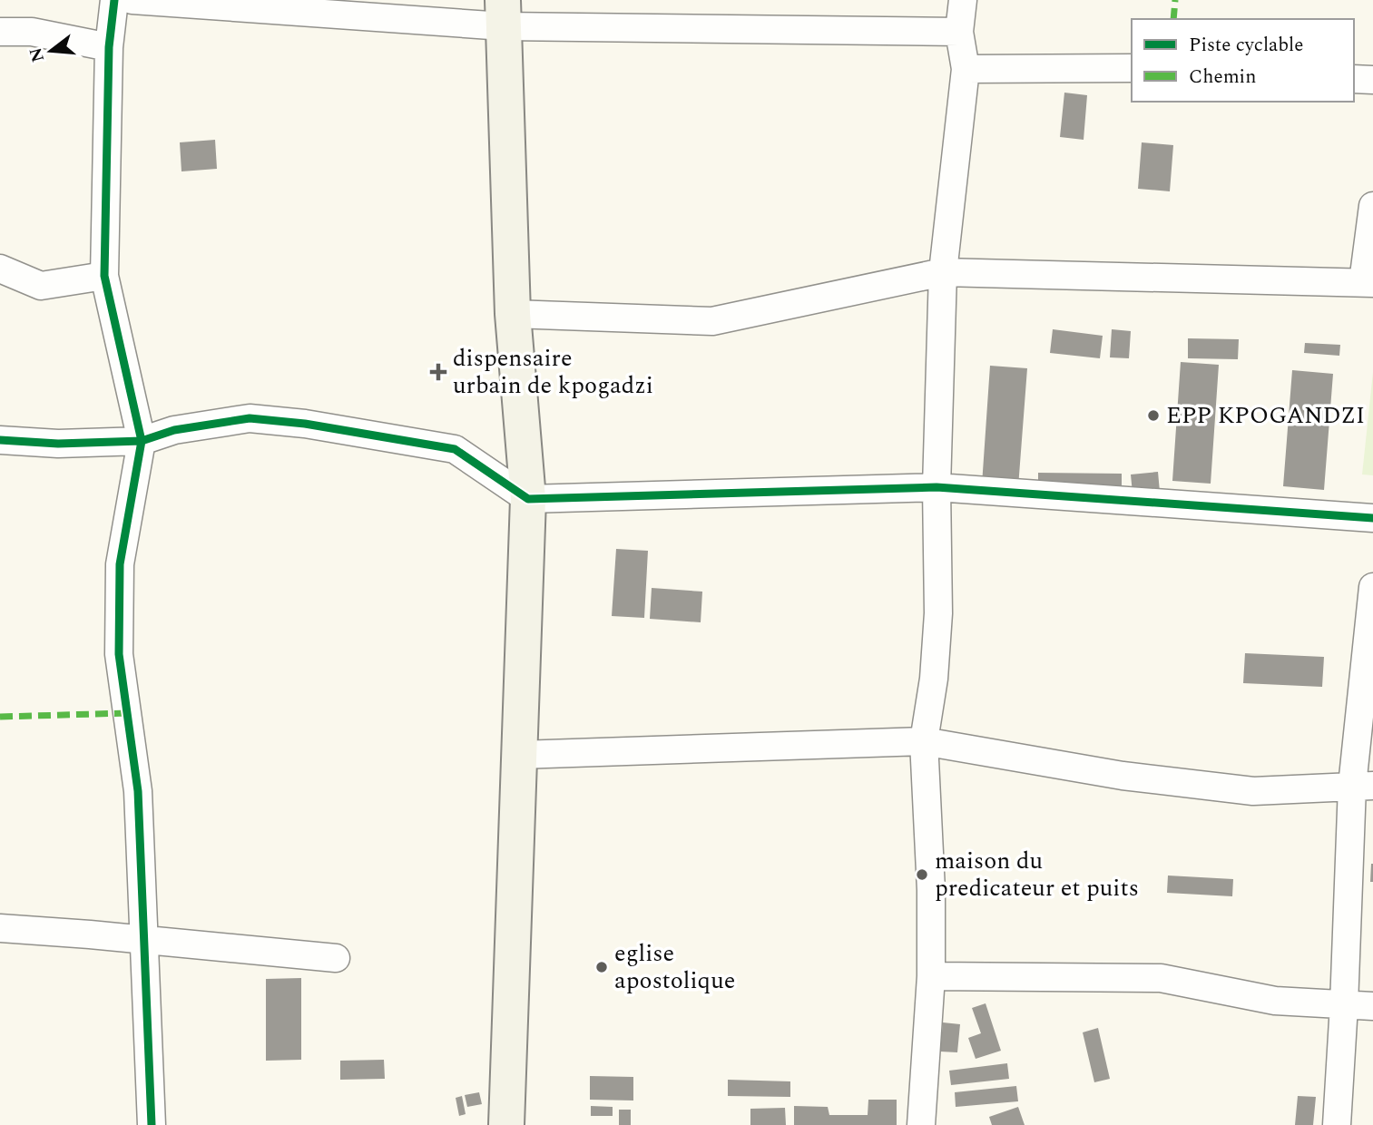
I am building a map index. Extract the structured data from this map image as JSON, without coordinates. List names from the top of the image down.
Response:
{
  "places": {
    "health": ["dispensaire urbain de kpogadzi"],
    "other": ["EPP KPOGANDZI", "maison du predicateur et puits", "eglise apostolique"]
  },
  "legend": ["Piste cyclable", "Chemin"],
  "north": "left"
}
